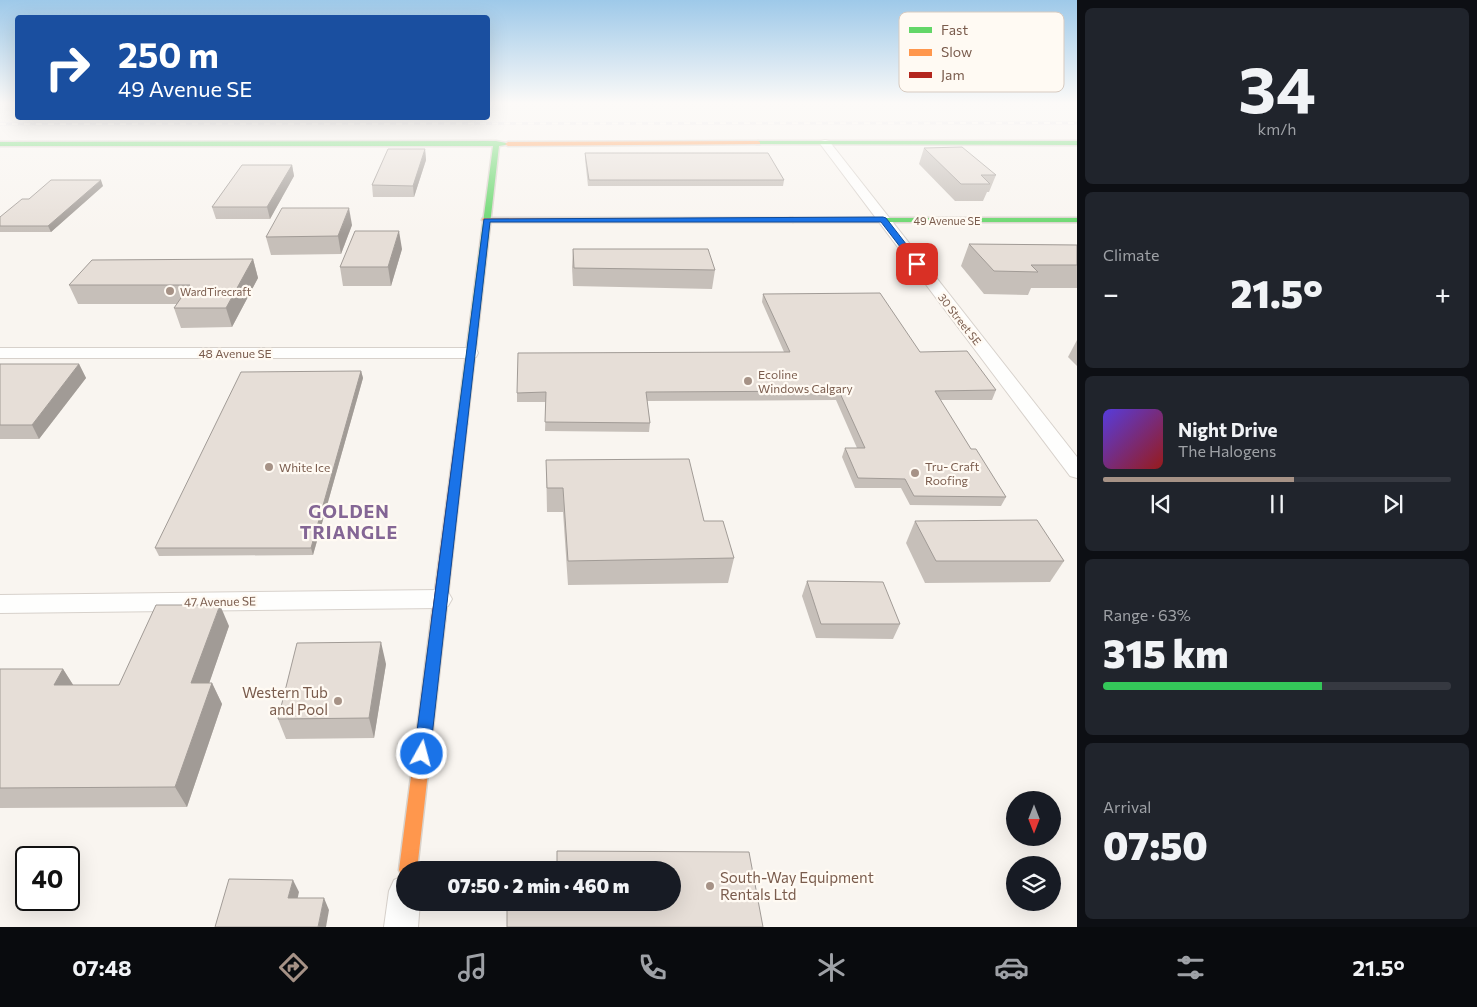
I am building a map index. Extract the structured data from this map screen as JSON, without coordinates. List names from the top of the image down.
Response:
{
  "streets": {
    "street": [
      "49 Avenue SE",
      "30 Street SE",
      "48 Avenue SE",
      "47 Avenue SE"
    ]
  },
  "crossings": [
    ["49 Avenue SE", "30 Street SE"]
  ],
  "districts": ["GOLDEN TRIANGLE"],
  "places": [
    "WardTirecraft",
    "Ecoline Windows Calgary",
    "White Ice",
    "Tru- Craft Roofing",
    "Western Tub and Pool",
    "South-Way Equipment Rentals Ltd"
  ],
  "legend": ["Fast", "Slow", "Jam"],
  "north": "bottom",
  "page": {
    "tile": [
      ["34", "km/h"],
      "Climate",
      ["Range · 63%", "315 km"],
      ["Arrival", "07:50"]
    ],
    "turn": ["250 m", "49 Avenue SE"],
    "heat": ["−", "21.5°", "+"],
    "song": ["Night Drive", "The Halogens"],
    "limit": "40",
    "trip": "07:50 · 2 min · 460 m",
    "tabs": ["07:48", "21.5°"]
  }
}
